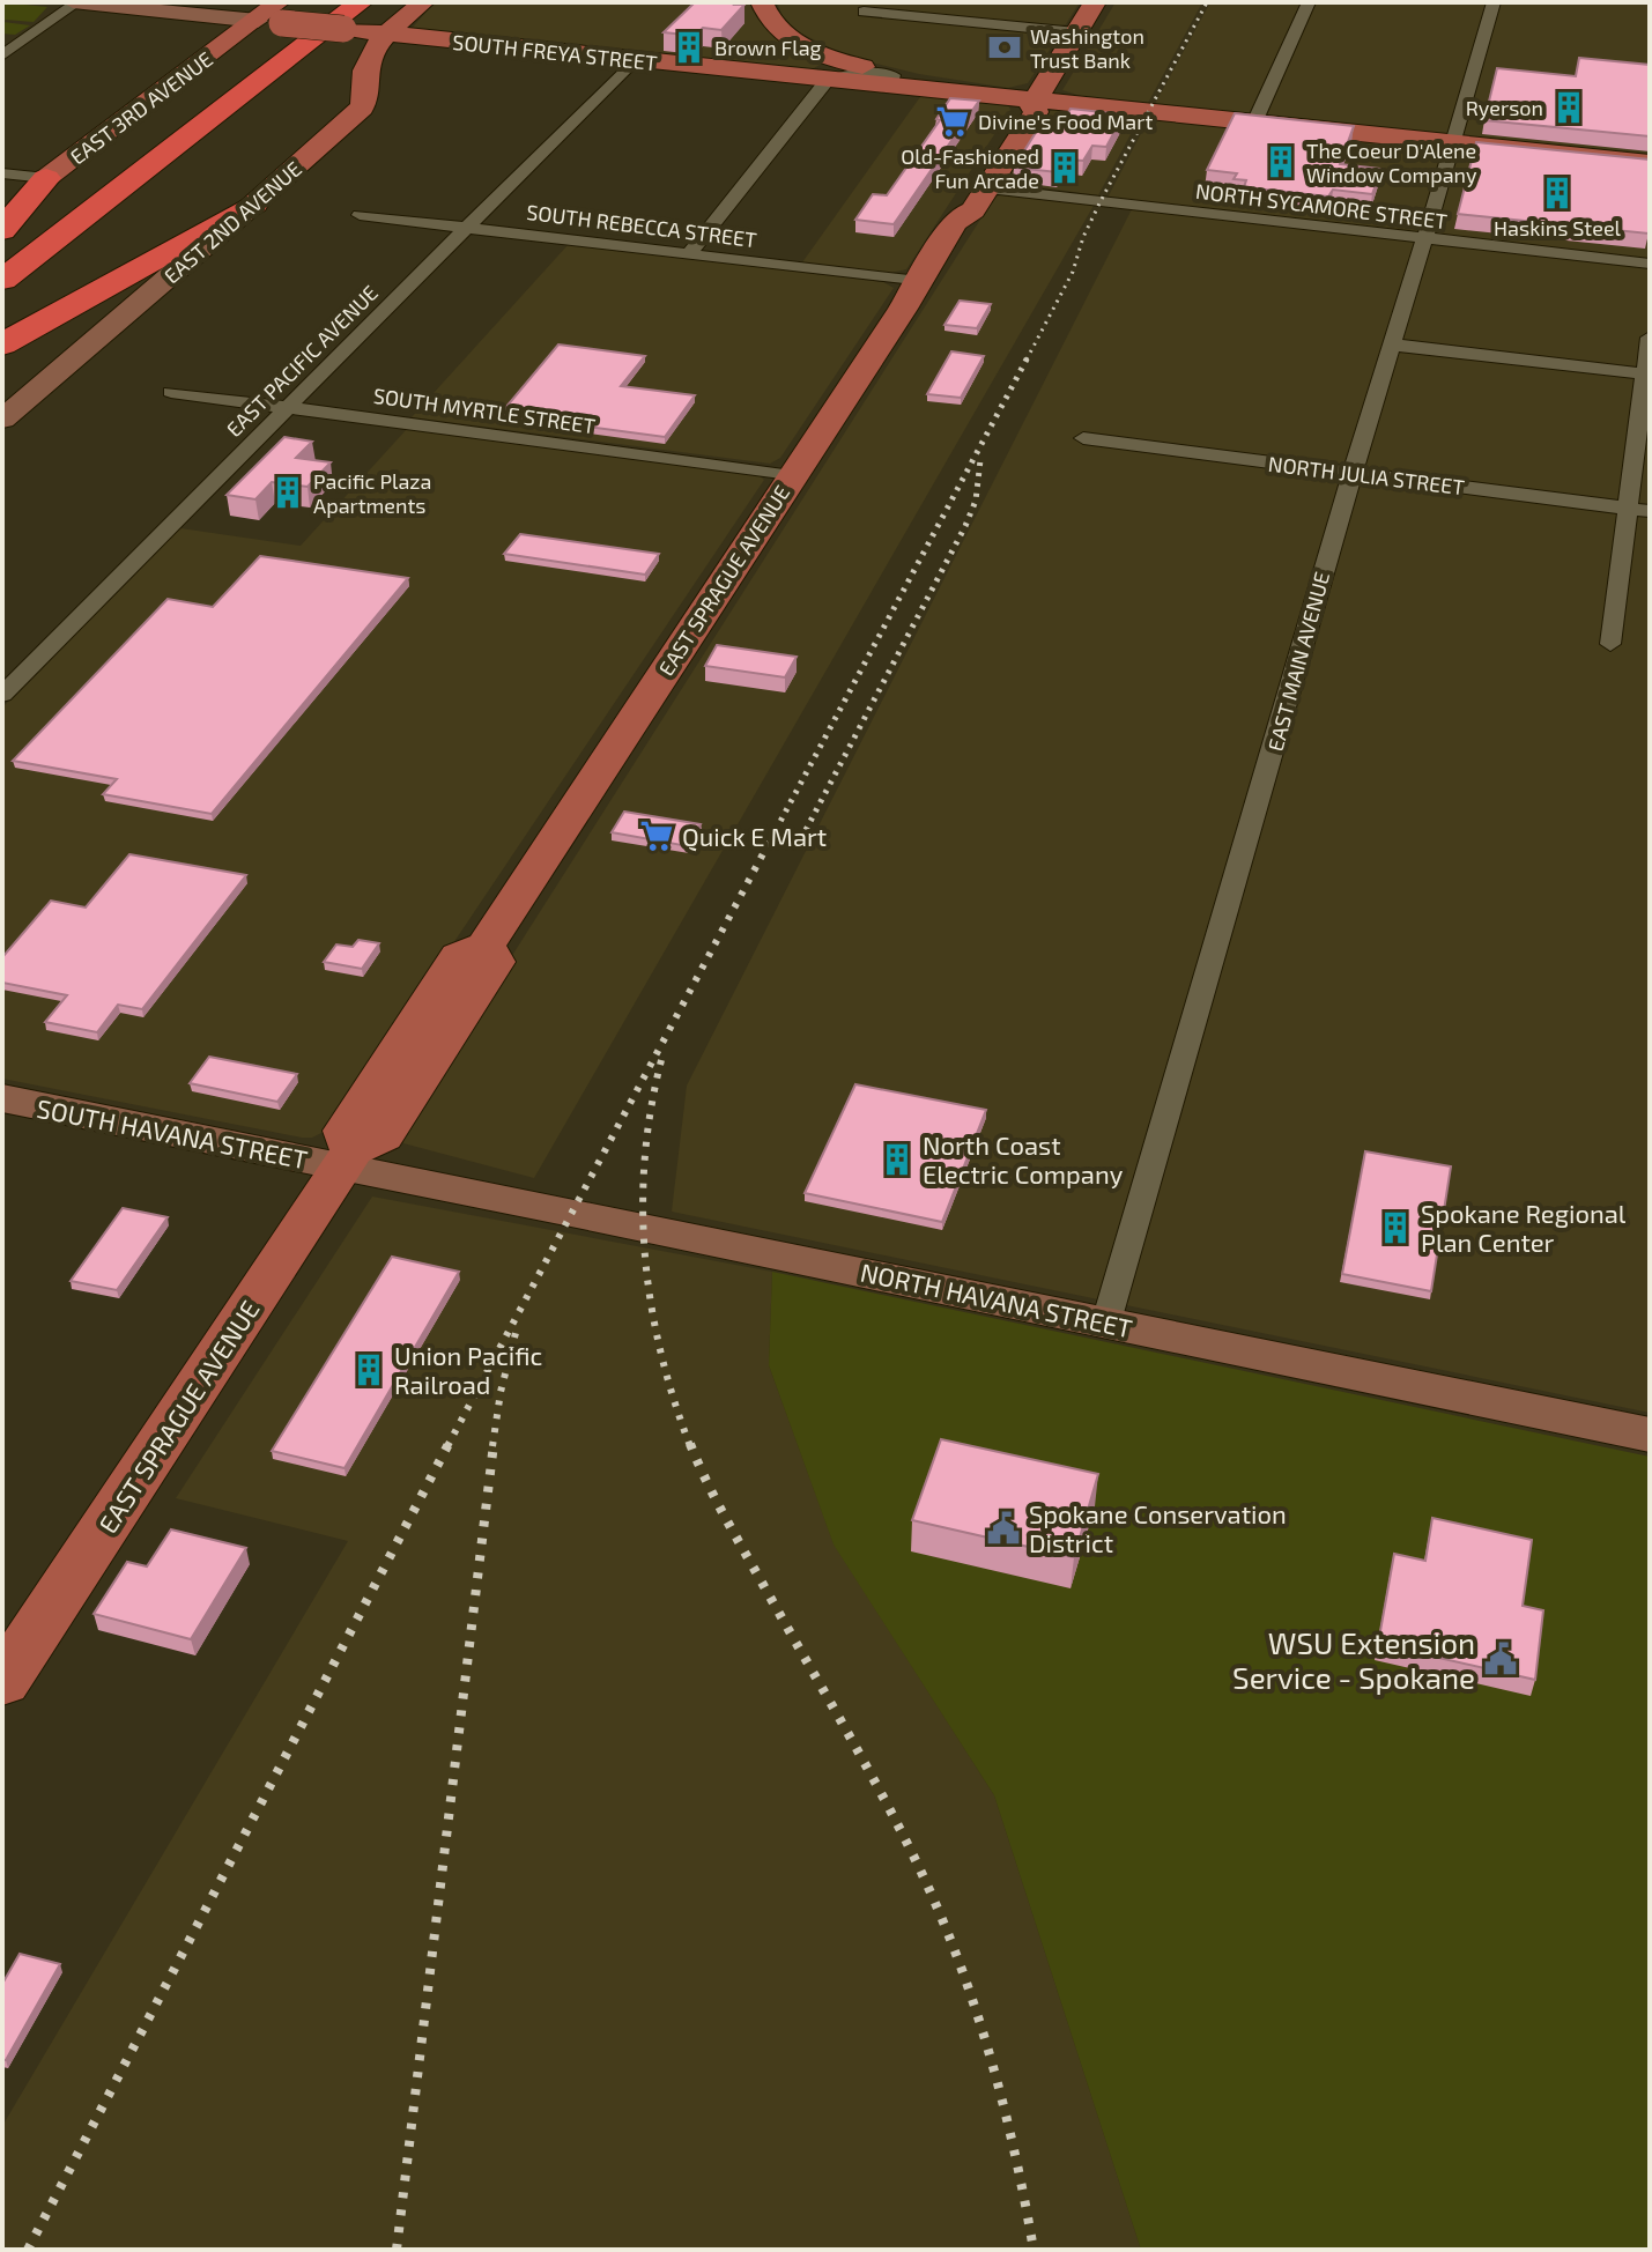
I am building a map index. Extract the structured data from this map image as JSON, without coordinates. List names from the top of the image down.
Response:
{
  "streets": {
    "main road": [
      "SOUTH FREYA STREET",
      "EAST 3RD AVENUE",
      "EAST 2ND AVENUE",
      "EAST SPRAGUE AVENUE"
    ],
    "street": [
      "NORTH SYCAMORE STREET",
      "SOUTH REBECCA STREET",
      "EAST PACIFIC AVENUE",
      "SOUTH MYRTLE STREET",
      "NORTH JULIA STREET",
      "EAST MAIN AVENUE",
      "SOUTH HAVANA STREET",
      "NORTH HAVANA STREET"
    ]
  },
  "crossings": [
    ["SOUTH FREYA STREET", "EAST 3RD AVENUE"],
    ["SOUTH FREYA STREET", "EAST 2ND AVENUE"],
    ["SOUTH FREYA STREET", "EAST PACIFIC AVENUE"],
    ["SOUTH FREYA STREET", "EAST SPRAGUE AVENUE"],
    ["NORTH SYCAMORE STREET", "EAST SPRAGUE AVENUE"],
    ["NORTH SYCAMORE STREET", "EAST MAIN AVENUE"],
    ["SOUTH REBECCA STREET", "EAST PACIFIC AVENUE"],
    ["SOUTH REBECCA STREET", "EAST SPRAGUE AVENUE"],
    ["EAST PACIFIC AVENUE", "SOUTH MYRTLE STREET"],
    ["SOUTH MYRTLE STREET", "EAST SPRAGUE AVENUE"],
    ["NORTH JULIA STREET", "EAST MAIN AVENUE"],
    ["EAST SPRAGUE AVENUE", "SOUTH HAVANA STREET"],
    ["EAST SPRAGUE AVENUE", "NORTH HAVANA STREET"],
    ["EAST MAIN AVENUE", "NORTH HAVANA STREET"],
    ["SOUTH HAVANA STREET", "NORTH HAVANA STREET"]
  ],
  "places": {
    "building": [
      "Brown Flag",
      "Ryerson",
      "The Coeur D'Alene Window Company",
      "Old-Fashioned Fun Arcade",
      "Haskins Steel",
      "Pacific Plaza Apartments",
      "North Coast Electric Company",
      "Spokane Regional Plan Center",
      "Union Pacific Railroad"
    ],
    "bank": ["Washington Trust Bank"],
    "supermarket": ["Divine's Food Mart", "Quick E Mart"],
    "public building": ["Spokane Conservation District", "WSU Extension Service - Spokane"]
  }
}
